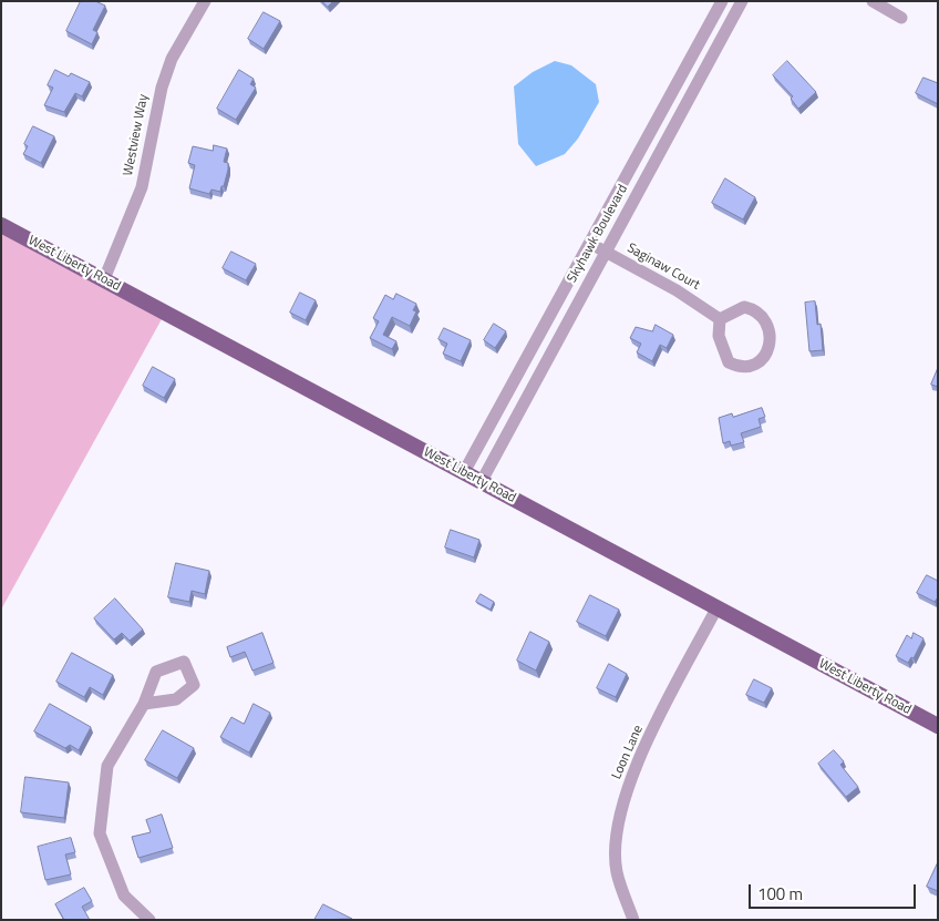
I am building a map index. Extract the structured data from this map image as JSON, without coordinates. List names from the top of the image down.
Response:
{
  "streets": {
    "main road": ["West Liberty Road"],
    "street": [
      "Westview Way",
      "Skyhawk Boulevard",
      "Saginaw Court",
      "Loon Lane"
    ]
  },
  "crossings": [
    ["Westview Way", "West Liberty Road"],
    ["Skyhawk Boulevard", "West Liberty Road"],
    ["Skyhawk Boulevard", "Saginaw Court"],
    ["West Liberty Road", "Loon Lane"]
  ],
  "scale_bar": "100 m"
}
